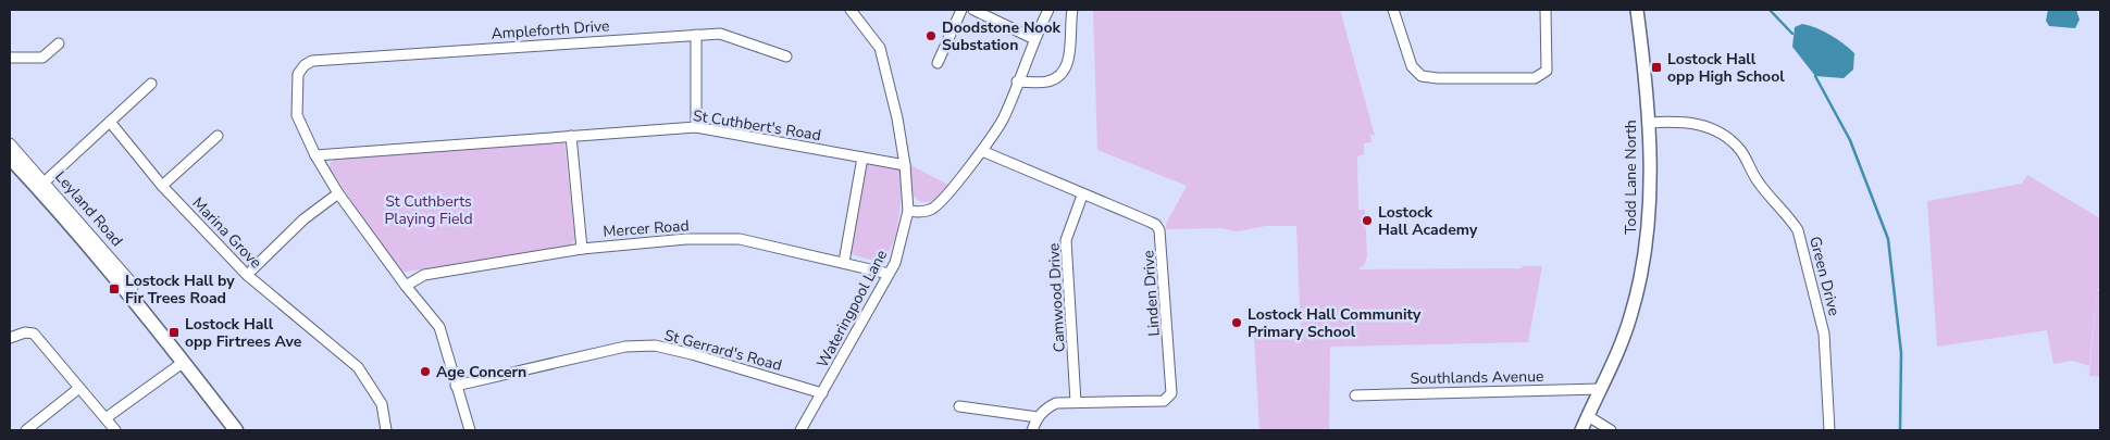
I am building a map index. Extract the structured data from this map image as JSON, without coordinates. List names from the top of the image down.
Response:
{
  "streets": {
    "main road": ["Leyland Road"],
    "street": [
      "Ampleforth Drive",
      "St Cuthbert's Road",
      "Todd Lane North",
      "Mercer Road",
      "Marina Grove",
      "Green Drive",
      "Linden Drive",
      "Camwood Drive",
      "Wateringpool Lane",
      "St Gerrard's Road",
      "Southlands Avenue"
    ]
  },
  "crossings": [
    ["Ampleforth Drive", "St Cuthbert's Road"],
    ["St Cuthbert's Road", "Wateringpool Lane"],
    ["Todd Lane North", "Green Drive"],
    ["Todd Lane North", "Southlands Avenue"],
    ["Mercer Road", "Wateringpool Lane"],
    ["Linden Drive", "Camwood Drive"],
    ["Wateringpool Lane", "St Gerrard's Road"]
  ],
  "parks": ["St Cuthberts Playing Field"],
  "places": {
    "other": [
      "Doodstone Nook Substation",
      "Lostock Hall Academy",
      "Lostock Hall Community Primary School",
      "Age Concern"
    ],
    "transit": ["Lostock Hall opp High School", "Lostock Hall by Fir Trees Road", "Lostock Hall opp Firtrees Ave"]
  }
}
